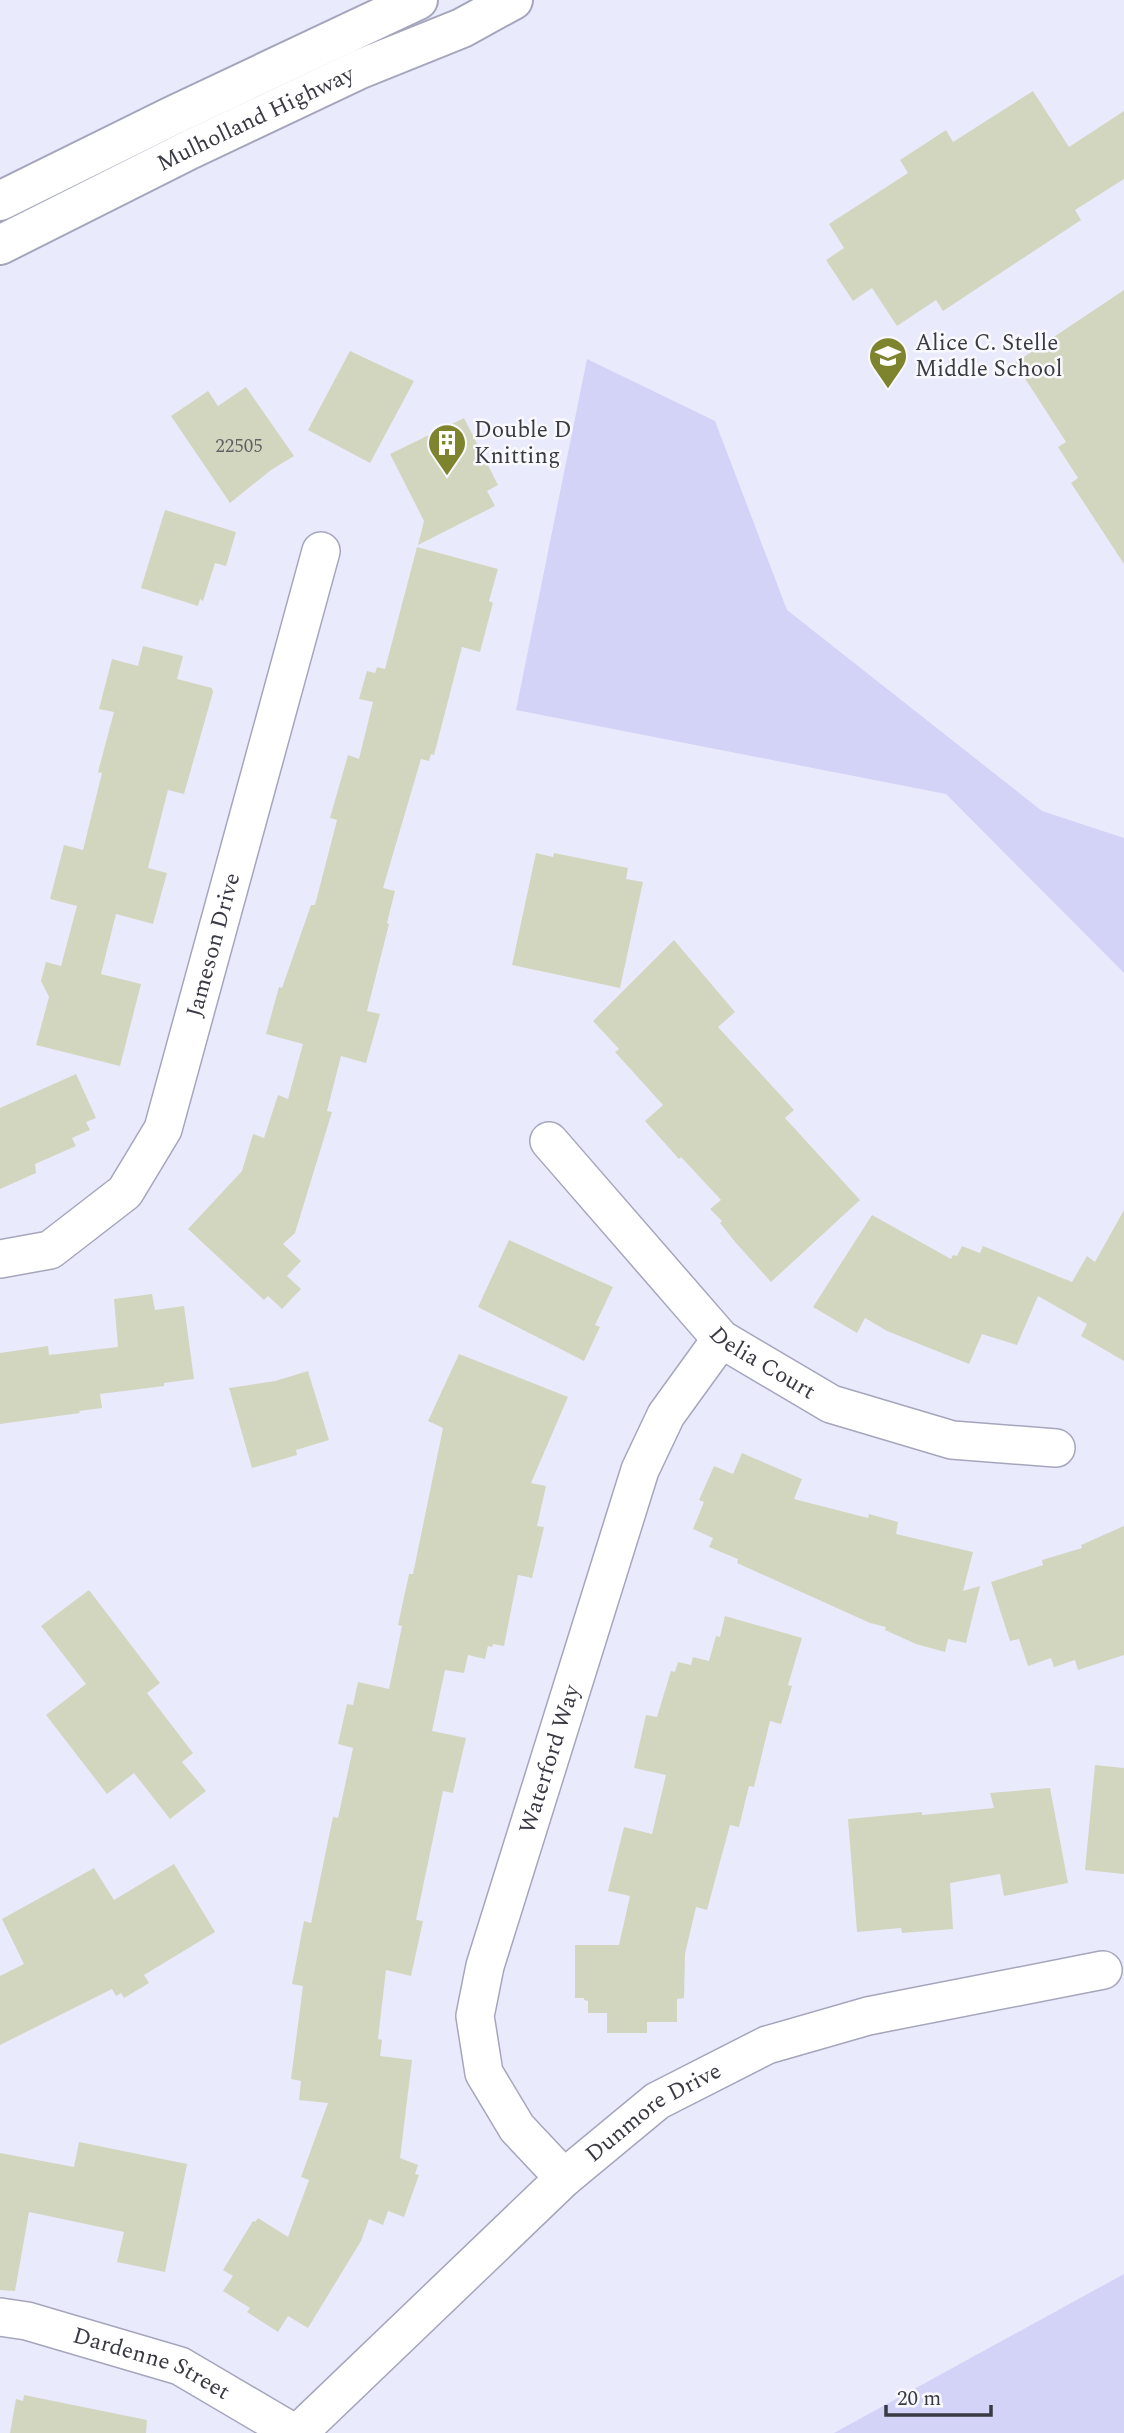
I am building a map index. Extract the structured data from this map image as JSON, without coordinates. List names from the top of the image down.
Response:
{
  "streets": {
    "main road": ["Mulholland Highway"],
    "street": [
      "Jameson Drive",
      "Delia Court",
      "Waterford Way",
      "Dunmore Drive",
      "Dardenne Street"
    ]
  },
  "crossings": [
    ["Delia Court", "Waterford Way"],
    ["Waterford Way", "Dunmore Drive"],
    ["Dunmore Drive", "Dardenne Street"]
  ],
  "places": {
    "school or university": ["Alice C. Stelle Middle School"],
    "building": ["Double D Knitting"]
  },
  "house_numbers": ["22505"],
  "scale_bar": "20 m"
}
